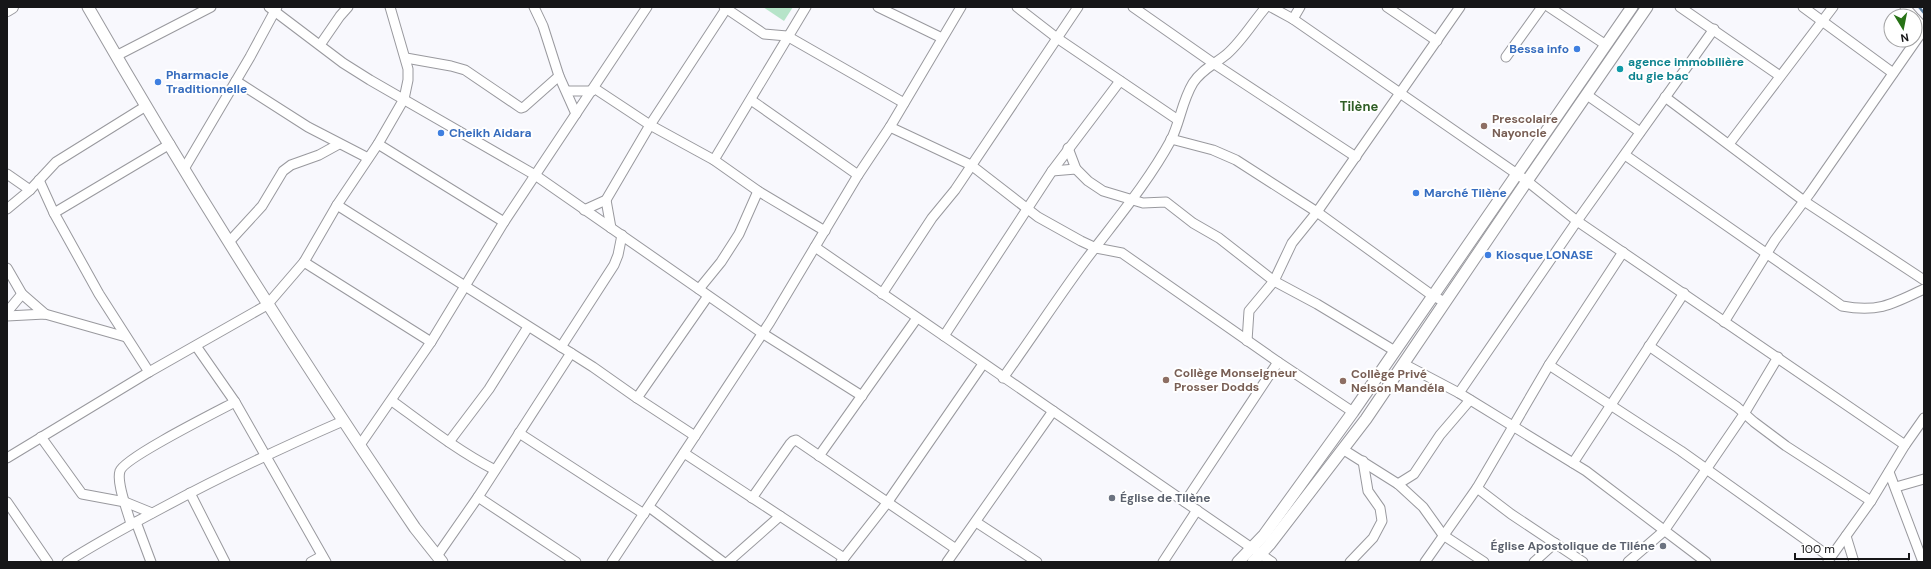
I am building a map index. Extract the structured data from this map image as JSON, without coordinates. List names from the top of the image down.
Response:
{
  "districts": ["Tilène"],
  "places": [
    "Bessa info",
    "agence immobilière du gie bac",
    "Pharmacie Traditionnelle",
    "Prescolaire Nayoncle",
    "Cheikh Aidara",
    "Marché Tilène",
    "Kiosque LONASE",
    "Collège Monseigneur Prosser Dodds",
    "Collège Privé Nelson Mandéla",
    "Église de Tilène",
    "Église Apostolique de Tiléne"
  ],
  "scale_bar": "100 m",
  "north": "bottom"
}
